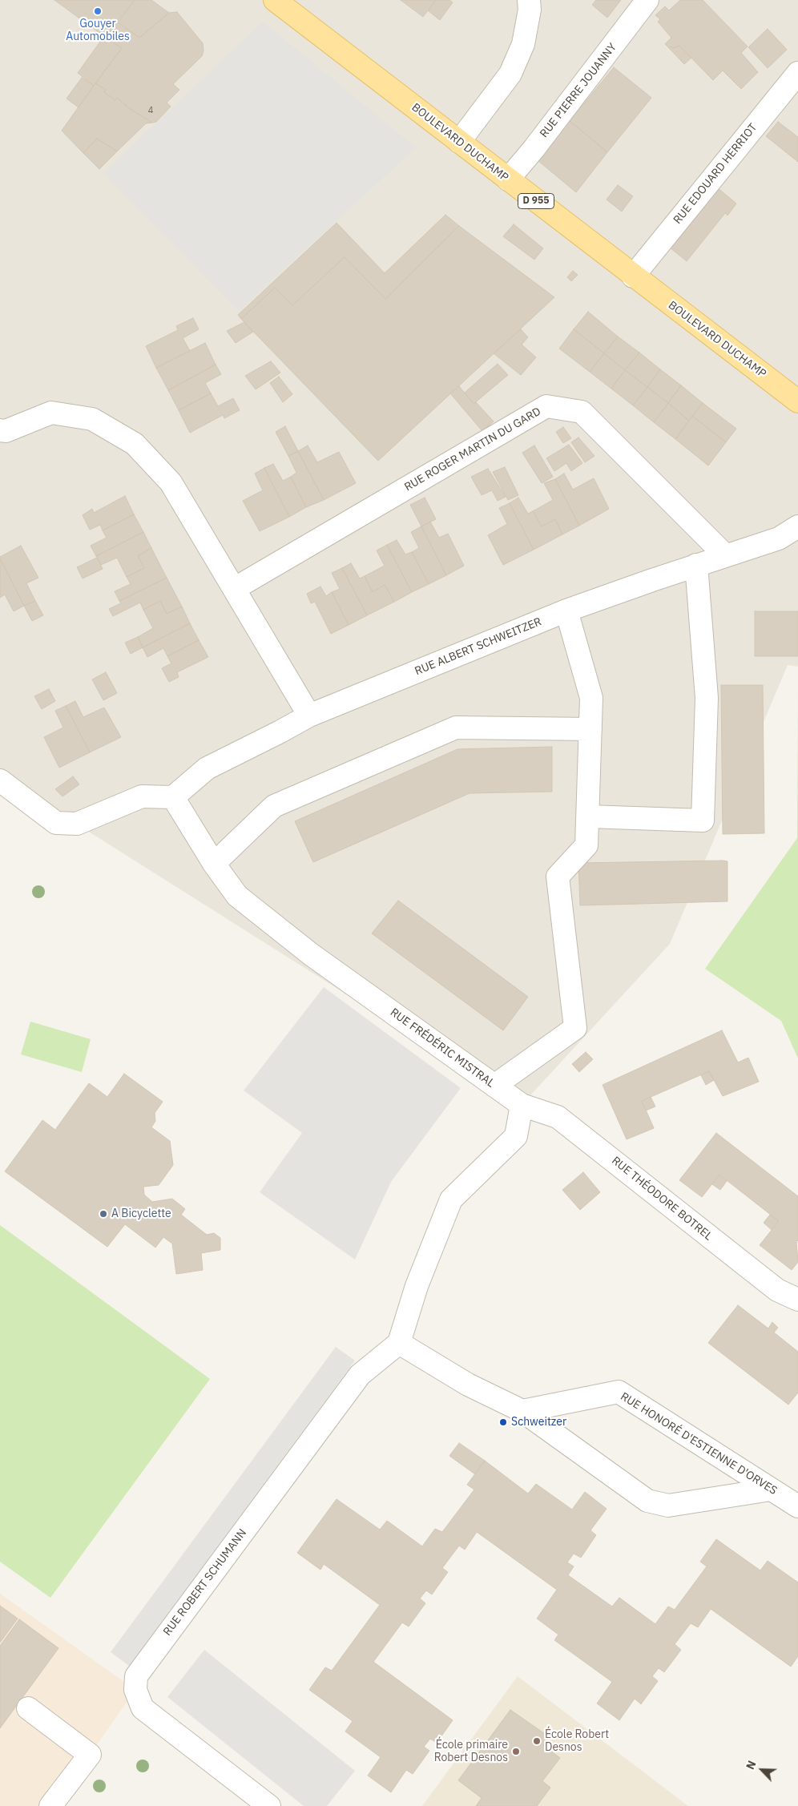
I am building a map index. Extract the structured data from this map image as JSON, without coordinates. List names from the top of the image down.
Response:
{
  "streets": {
    "main road": ["BOULEVARD DUCHAMP", "D 955"],
    "street": [
      "RUE PIERRE JOUANNY",
      "RUE EDOUARD HERRIOT",
      "RUE ROGER MARTIN DU GARD",
      "RUE ALBERT SCHWEITZER",
      "RUE FRÉDÉRIC MISTRAL",
      "RUE THÉODORE BOTREL",
      "RUE HONORÉ D'ESTIENNE D'ORVES",
      "RUE ROBERT SCHUMANN"
    ]
  },
  "crossings": [
    ["RUE PIERRE JOUANNY", "BOULEVARD DUCHAMP"],
    ["BOULEVARD DUCHAMP", "RUE EDOUARD HERRIOT"],
    ["RUE ROGER MARTIN DU GARD", "RUE ALBERT SCHWEITZER"],
    ["RUE ALBERT SCHWEITZER", "RUE FRÉDÉRIC MISTRAL"],
    ["RUE FRÉDÉRIC MISTRAL", "RUE THÉODORE BOTREL"]
  ],
  "places": [
    "Gouyer Automobiles",
    "A Bicyclette",
    "Schweitzer",
    "École Robert Desnos",
    "École primaire Robert Desnos"
  ],
  "house_numbers": ["4"],
  "north": "top left"
}
